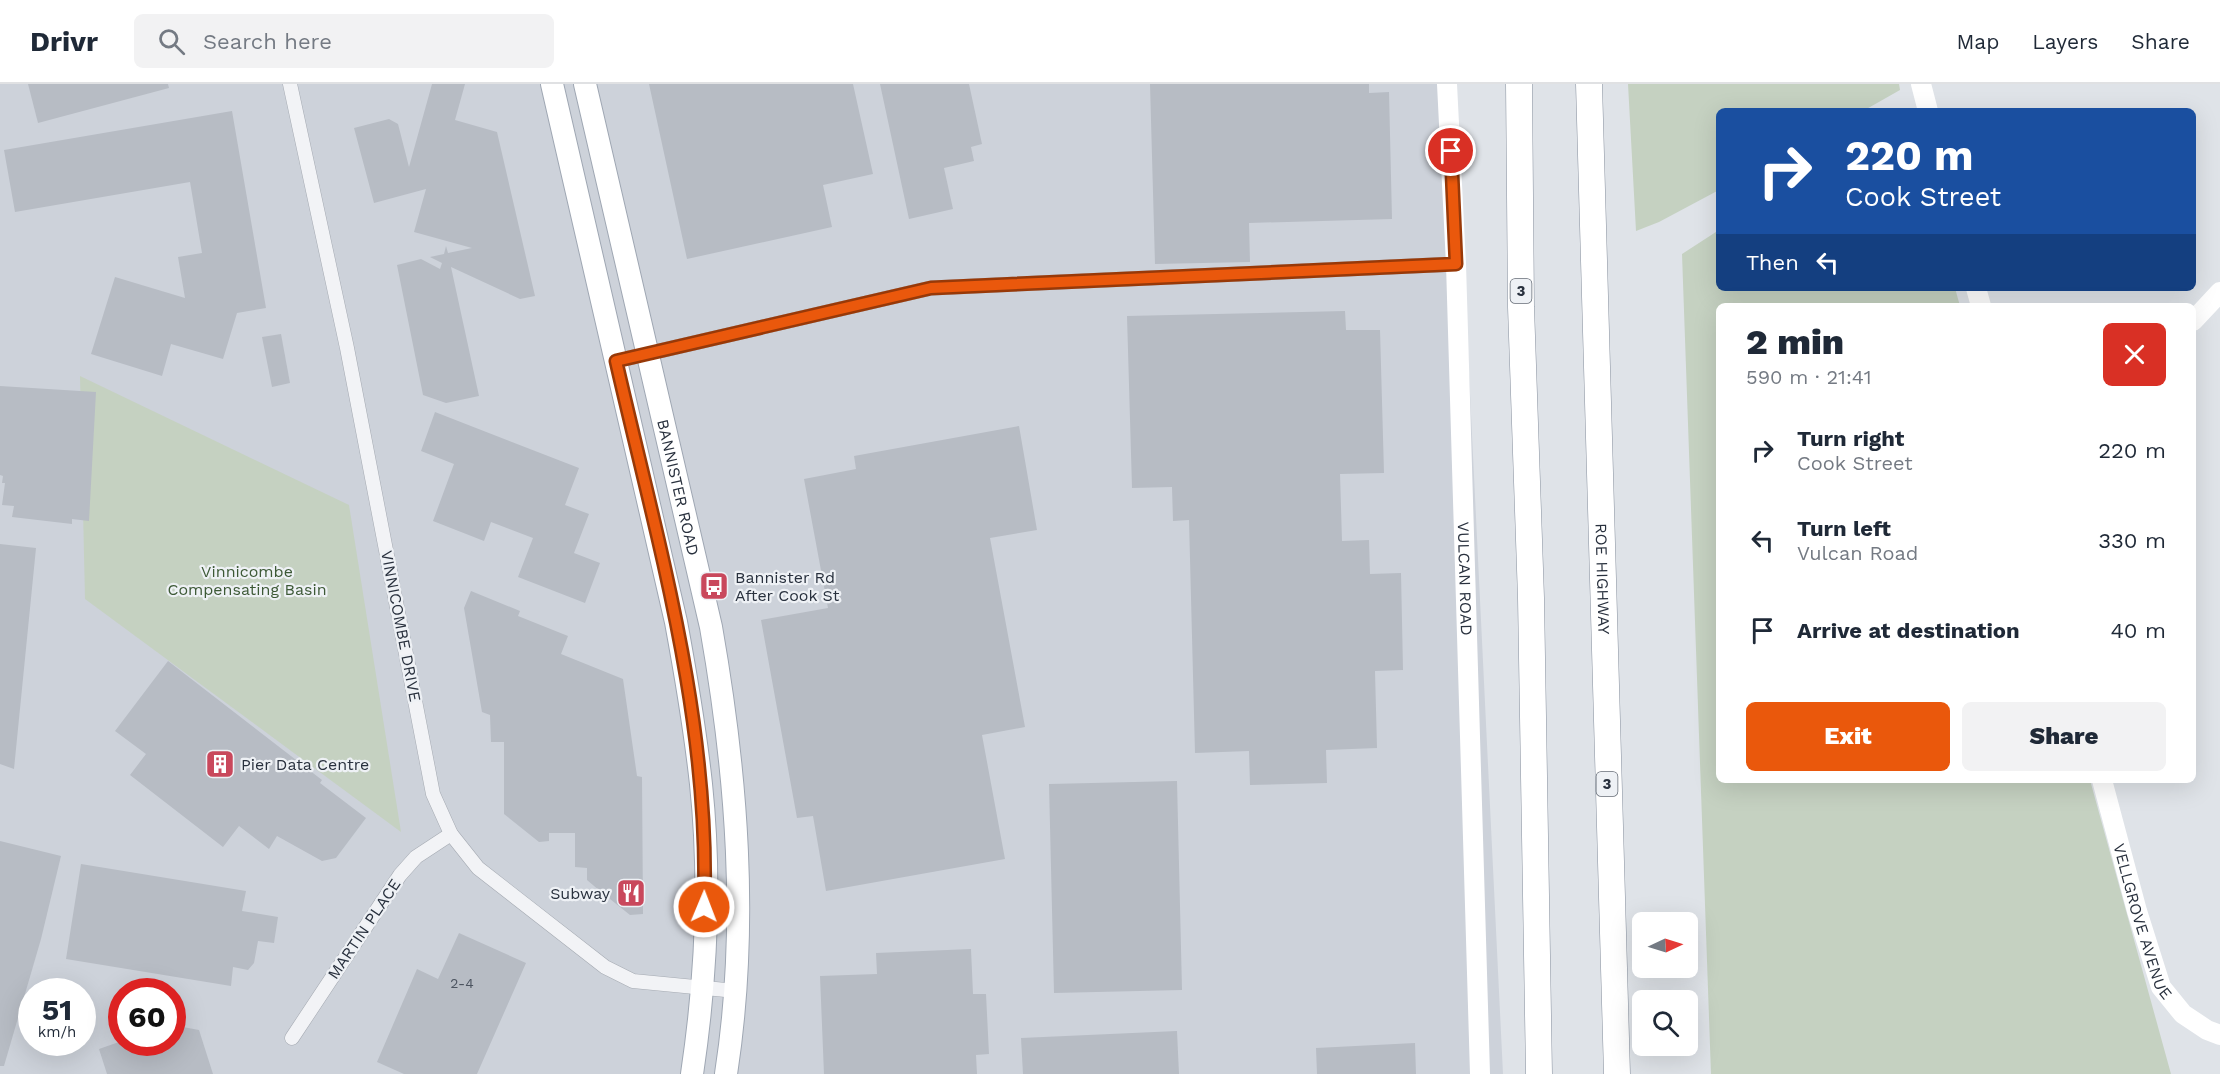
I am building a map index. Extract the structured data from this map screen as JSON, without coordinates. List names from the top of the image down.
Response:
{
  "streets": {
    "highway": ["3", "ROE HIGHWAY"],
    "main road": ["BANNISTER ROAD"],
    "street": [
      "VULCAN ROAD",
      "VINNICOMBE DRIVE",
      "VELLGROVE AVENUE",
      "MARTIN PLACE"
    ]
  },
  "crossings": [
    ["BANNISTER ROAD", "VINNICOMBE DRIVE"],
    ["VINNICOMBE DRIVE", "MARTIN PLACE"]
  ],
  "parks": ["Vinnicombe Compensating Basin"],
  "places": {
    "bus stop": ["Bannister Rd After Cook St"],
    "building": ["Pier Data Centre"],
    "restaurant": ["Subway"]
  },
  "house_numbers": ["2-4"],
  "north": "right",
  "page": {
    "header": "Drivr",
    "search": "Search here",
    "nav": ["Map", "Layers", "Share"],
    "turn": ["220 m", "Cook Street"],
    "then": "Then",
    "heading": ["2 min", "590 m · 21:41"],
    "list": [
      {
        "name": "Turn right",
        "note": "Cook Street",
        "value": "220 m"
      },
      {
        "name": "Turn left",
        "note": "Vulcan Road",
        "value": "330 m"
      },
      {
        "name": "Arrive at destination",
        "value": "40 m"
      }
    ],
    "buttons": ["Exit", "Share"],
    "speed": "51 km/h",
    "limit": "60"
  }
}
